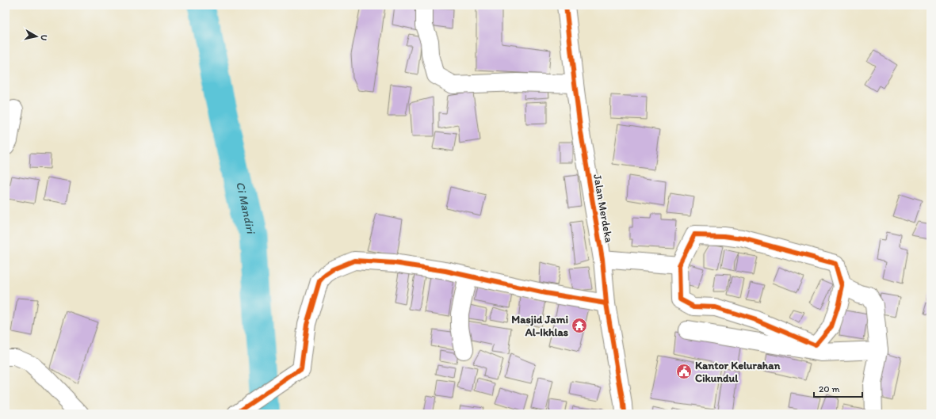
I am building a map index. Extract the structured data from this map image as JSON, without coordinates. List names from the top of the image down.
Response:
{
  "streets": {
    "street": ["Jalan Merdeka"]
  },
  "water": ["Ci Mandiri"],
  "places": {
    "temple": ["Masjid Jami Al-Ikhlas"],
    "public building": ["Kantor Kelurahan Cikundul"]
  },
  "scale_bar": "20 m",
  "north": "right"
}
